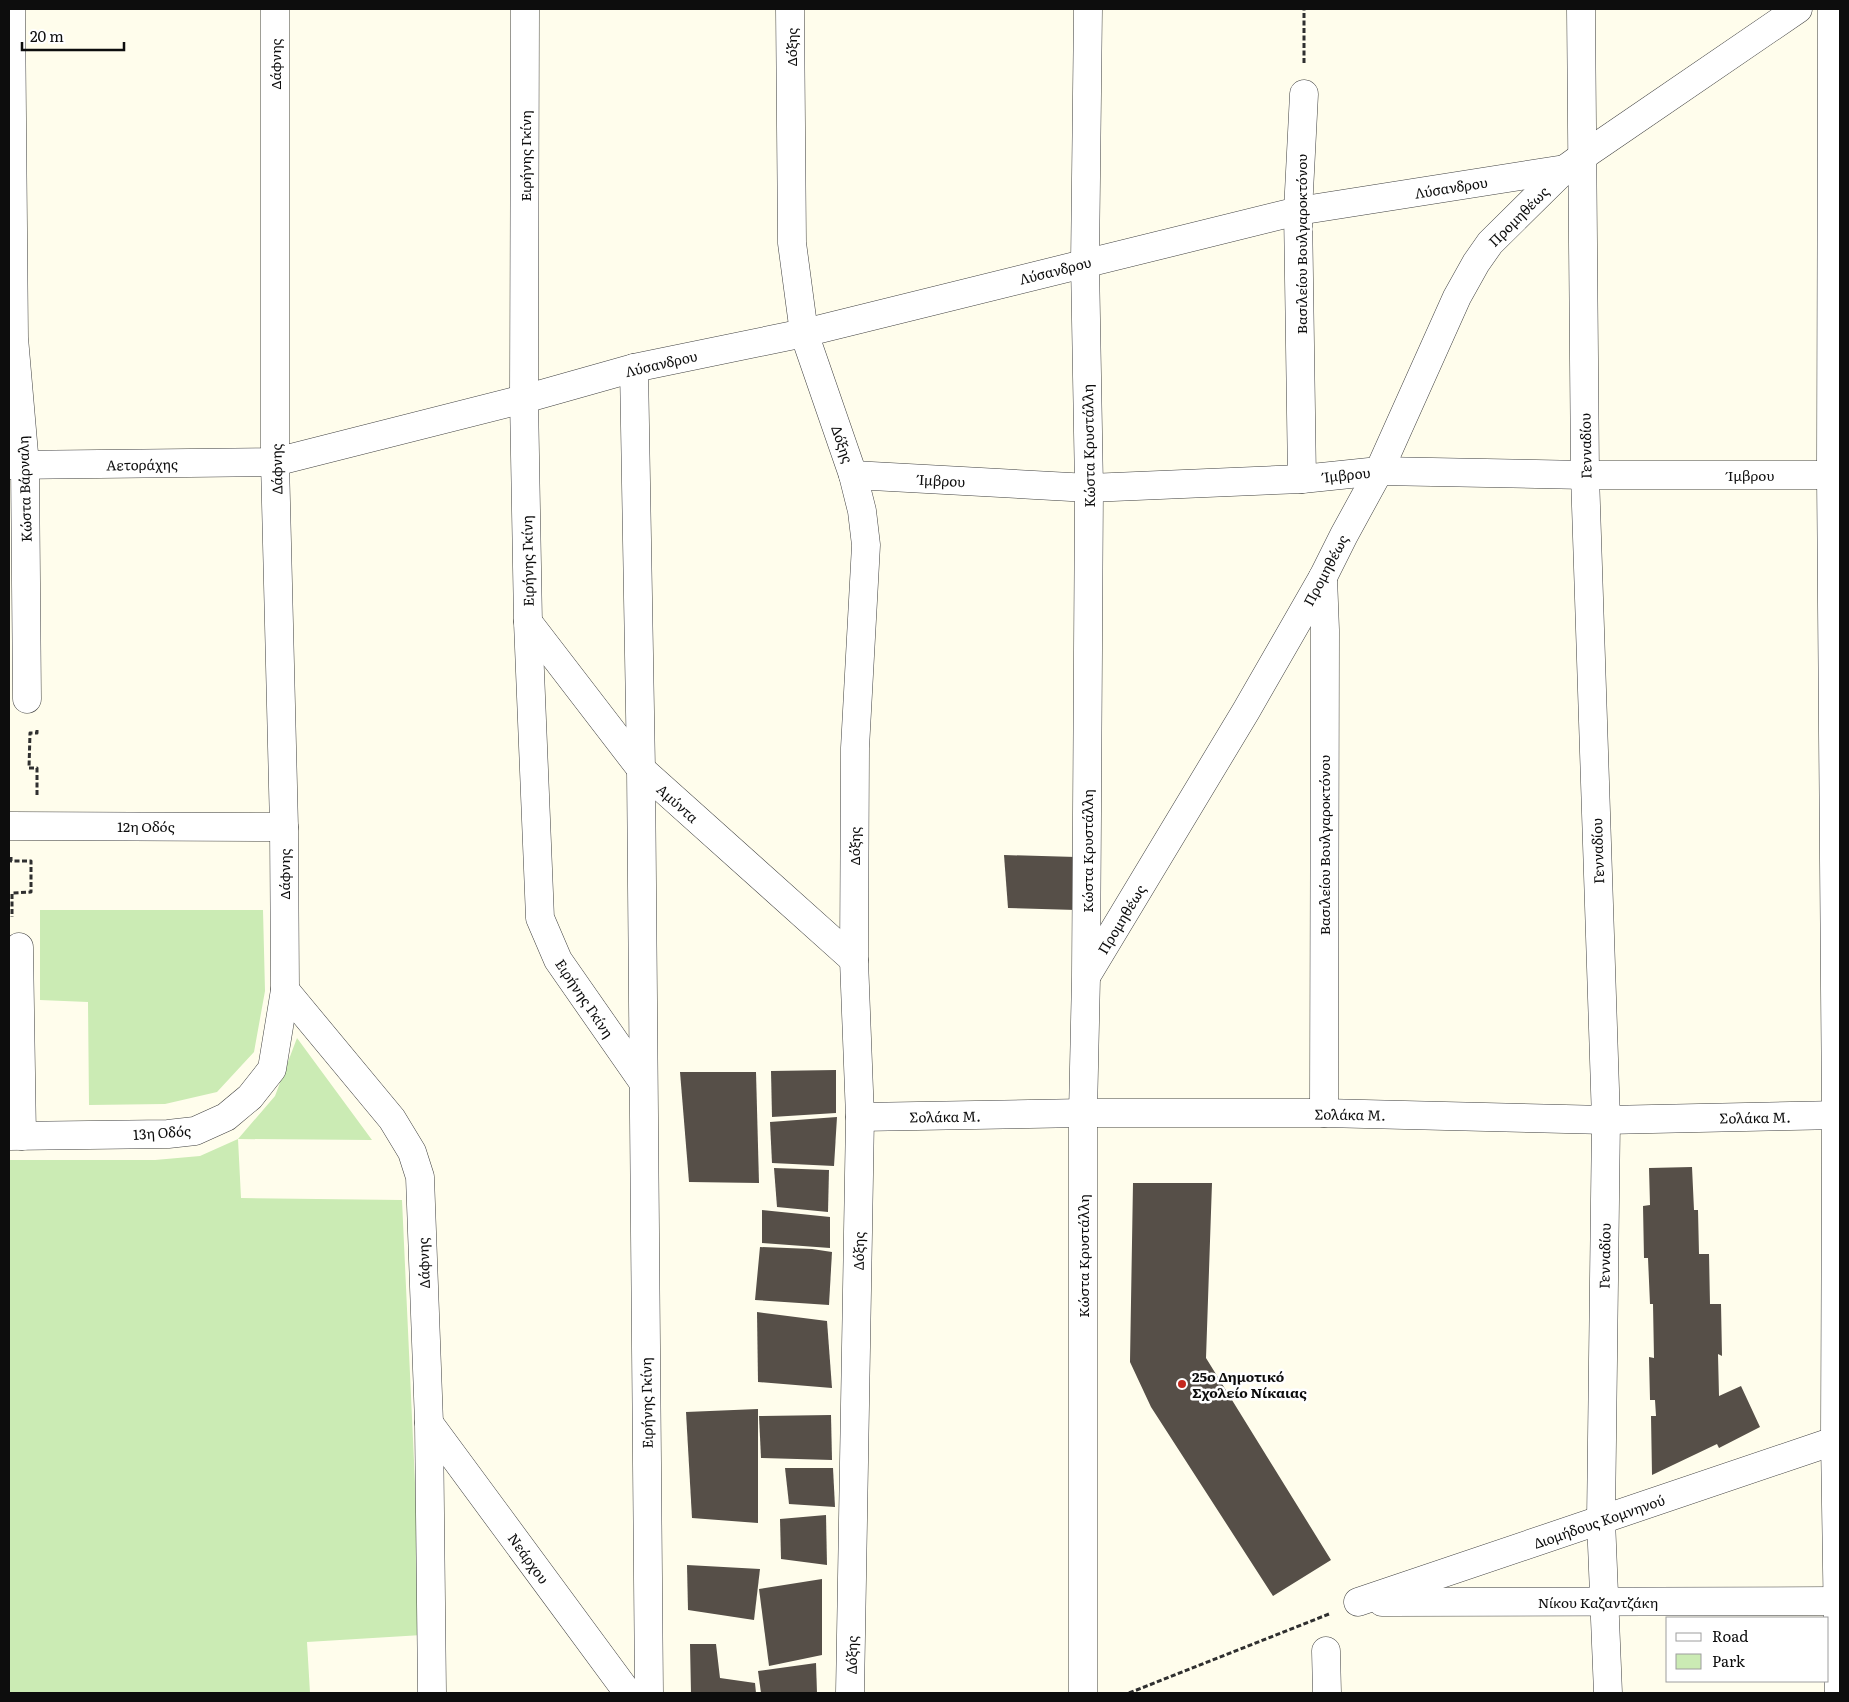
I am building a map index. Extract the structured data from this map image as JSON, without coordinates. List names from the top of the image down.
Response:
{
  "streets": {
    "street": [
      "Δόξης",
      "Δάφνης",
      "Ειρήνης Γκίνη",
      "Λύσανδρου",
      "Προμηθέως",
      "Βασιλείου Βουλγαροκτόνου",
      "Κώστα Κρυστάλλη",
      "Γενναδίου",
      "Αετοράχης",
      "Ίμβρου",
      "Κώστα Βάρναλη",
      "Αμύντα",
      "12η Οδός",
      "Σολάκα Μ.",
      "13η Οδός",
      "Διομήδους Κομνηνού",
      "Νεάρχου",
      "Νίκου Καζαντζάκη"
    ]
  },
  "crossings": [
    ["Δόξης", "Λύσανδρου"],
    ["Δόξης", "Ίμβρου"],
    ["Δόξης", "Αμύντα"],
    ["Δόξης", "Σολάκα Μ."],
    ["Δάφνης", "Λύσανδρου"],
    ["Δάφνης", "Αετοράχης"],
    ["Δάφνης", "12η Οδός"],
    ["Δάφνης", "13η Οδός"],
    ["Δάφνης", "Νεάρχου"],
    ["Ειρήνης Γκίνη", "Λύσανδρου"],
    ["Ειρήνης Γκίνη", "Αμύντα"],
    ["Λύσανδρου", "Προμηθέως"],
    ["Λύσανδρου", "Βασιλείου Βουλγαροκτόνου"],
    ["Λύσανδρου", "Κώστα Κρυστάλλη"],
    ["Λύσανδρου", "Γενναδίου"],
    ["Λύσανδρου", "Αετοράχης"],
    ["Προμηθέως", "Βασιλείου Βουλγαροκτόνου"],
    ["Προμηθέως", "Κώστα Κρυστάλλη"],
    ["Προμηθέως", "Γενναδίου"],
    ["Προμηθέως", "Ίμβρου"],
    ["Βασιλείου Βουλγαροκτόνου", "Ίμβρου"],
    ["Βασιλείου Βουλγαροκτόνου", "Σολάκα Μ."],
    ["Κώστα Κρυστάλλη", "Ίμβρου"],
    ["Κώστα Κρυστάλλη", "Σολάκα Μ."],
    ["Γενναδίου", "Ίμβρου"],
    ["Γενναδίου", "Σολάκα Μ."],
    ["Γενναδίου", "Διομήδους Κομνηνού"],
    ["Γενναδίου", "Νίκου Καζαντζάκη"],
    ["Αετοράχης", "Κώστα Βάρναλη"],
    ["Διομήδους Κομνηνού", "Νίκου Καζαντζάκη"]
  ],
  "places": ["25o Δημοτικό Σχολείο Νίκαιας"],
  "legend": ["Road", "Park"],
  "scale_bar": "20 m"
}
